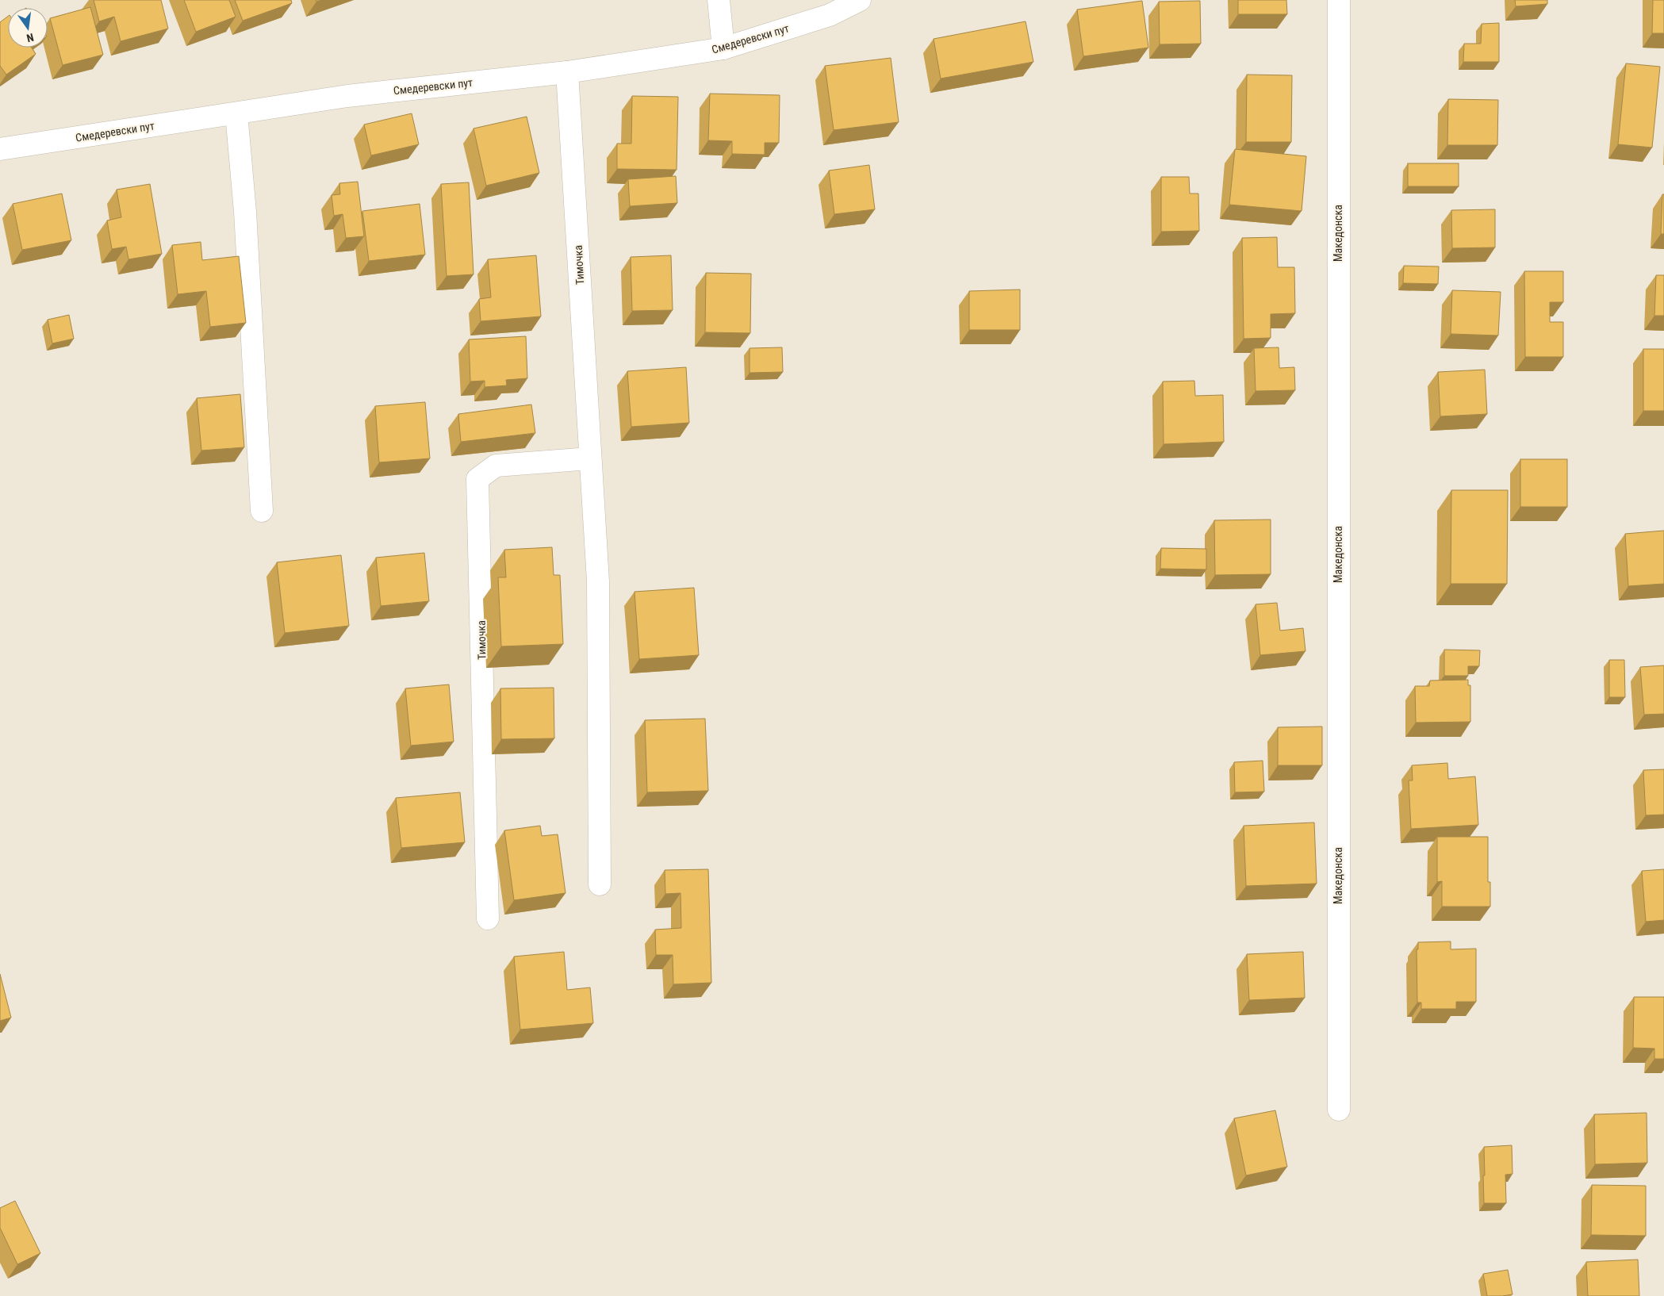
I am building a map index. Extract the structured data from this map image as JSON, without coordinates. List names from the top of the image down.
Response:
{
  "streets": {
    "street": ["Смедеревски пут", "Македонска", "Тимочка"]
  },
  "crossings": [
    ["Смедеревски пут", "Тимочка"]
  ],
  "north": "bottom"
}
